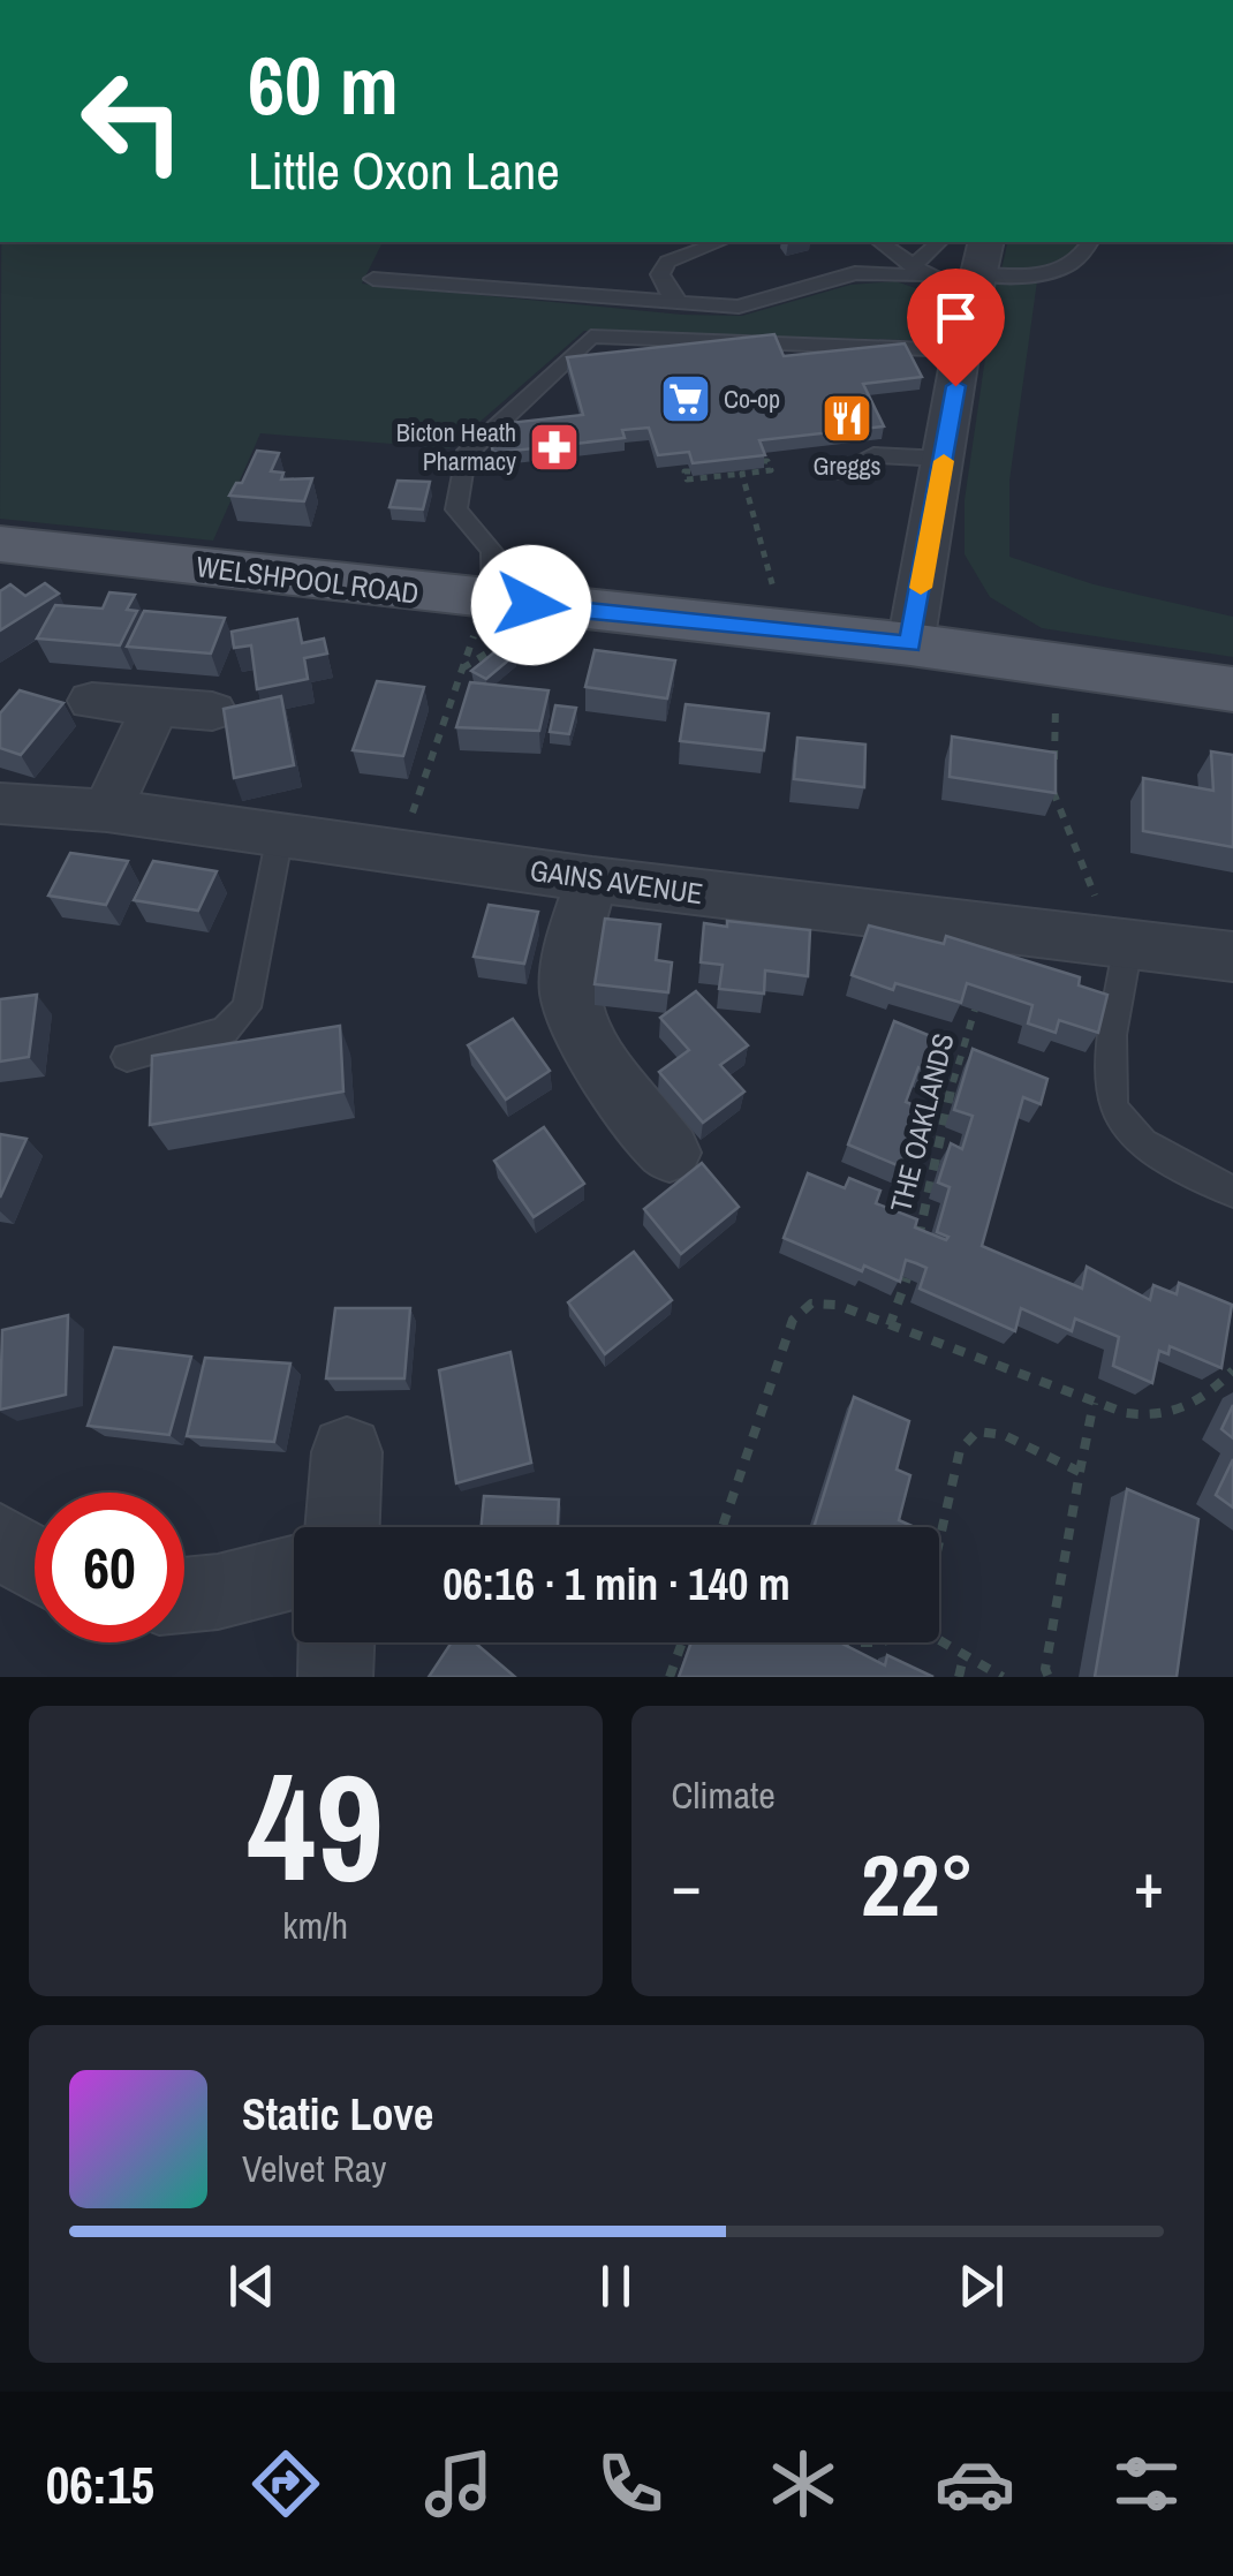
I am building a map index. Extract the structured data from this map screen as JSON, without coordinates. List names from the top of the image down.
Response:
{
  "streets": {
    "main road": ["WELSHPOOL ROAD"],
    "street": ["GAINS AVENUE"],
    "path": ["THE OAKLANDS"]
  },
  "places": {
    "supermarket": ["Co-op"],
    "restaurant": ["Greggs"],
    "pharmacy": ["Bicton Heath Pharmacy"]
  },
  "page": {
    "turn": ["60 m", "Little Oxon Lane"],
    "limit": "60",
    "trip": "06:16 · 1 min · 140 m",
    "tile": [
      ["49", "km/h"],
      "Climate"
    ],
    "heat": ["−", "22°", "+"],
    "song": ["Static Love", "Velvet Ray"],
    "tabs": "06:15"
  }
}
